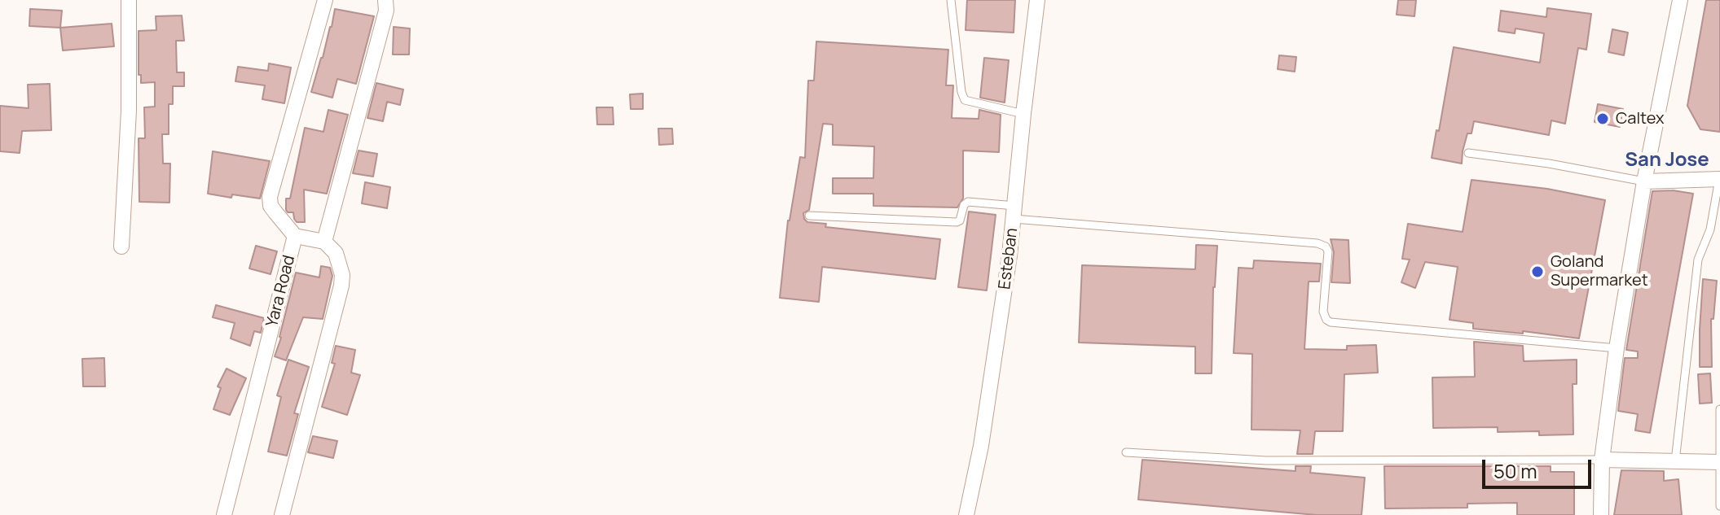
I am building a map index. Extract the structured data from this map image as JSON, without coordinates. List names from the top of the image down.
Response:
{
  "streets": {
    "street": ["Esteban", "Yara Road"]
  },
  "districts": ["San Jose"],
  "places": ["Caltex", "Goland Supermarket"],
  "scale_bar": "50 m"
}
